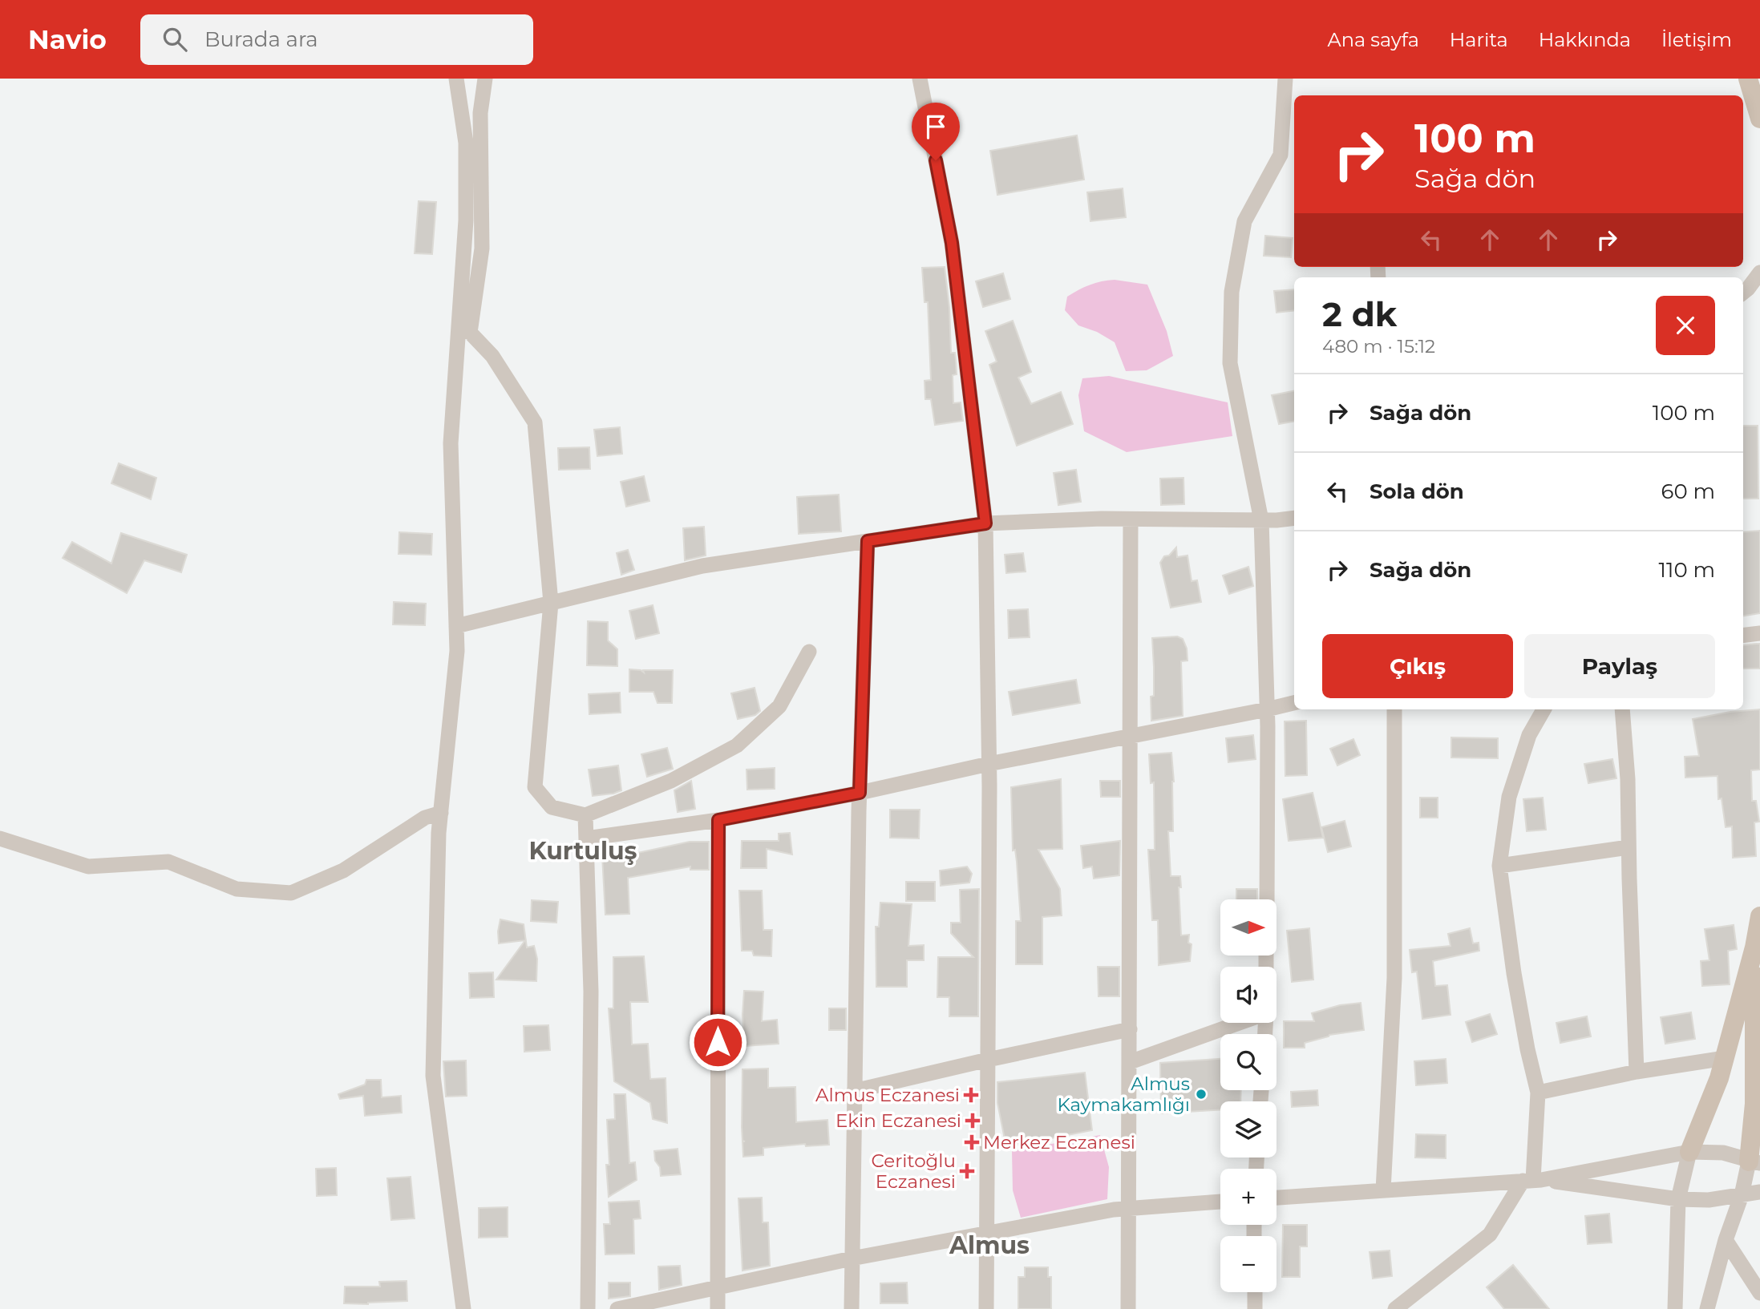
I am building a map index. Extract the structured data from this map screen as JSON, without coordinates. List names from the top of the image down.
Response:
{
  "districts": ["Kurtuluş", "Almus"],
  "places": {
    "other": ["Almus Kaymakamlığı"],
    "health": [
      "Almus Eczanesi",
      "Ekin Eczanesi",
      "Merkez Eczanesi",
      "Ceritoğlu Eczanesi"
    ]
  },
  "north": "right",
  "page": {
    "header": "Navio",
    "search": "Burada ara",
    "nav": [
      "Ana sayfa",
      "Harita",
      "Hakkında",
      "İletişim"
    ],
    "turn": ["100 m", "Sağa dön"],
    "heading": ["2 dk", "480 m · 15:12"],
    "list": [
      {
        "name": "Sağa dön",
        "value": "100 m"
      },
      {
        "name": "Sola dön",
        "value": "60 m"
      },
      {
        "name": "Sağa dön",
        "value": "110 m"
      }
    ],
    "buttons": ["Çıkış", "Paylaş"],
    "map_buttons": ["+", "−"]
  }
}
